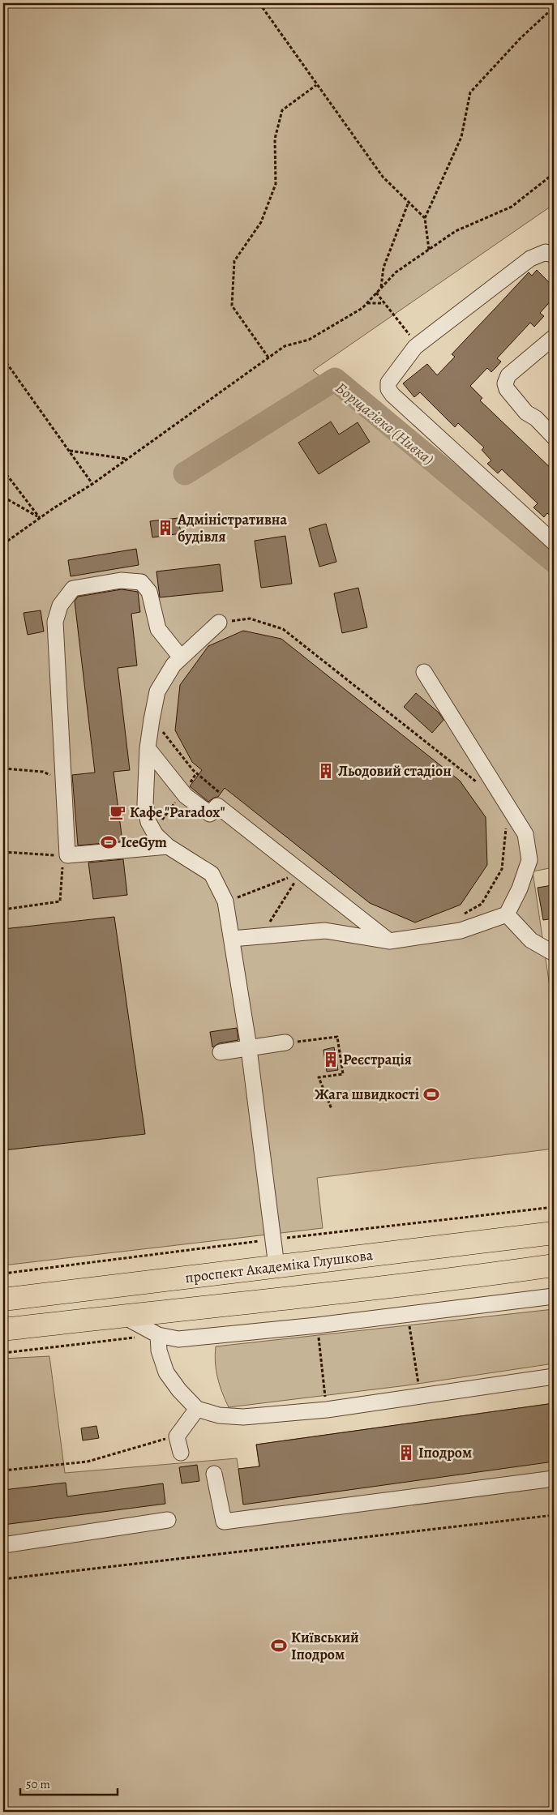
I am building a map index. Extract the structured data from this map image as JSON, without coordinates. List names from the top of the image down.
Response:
{
  "streets": {
    "highway": ["проспект Академіка Глушкова"]
  },
  "water": ["Борщагівка (Нивка)"],
  "places": {
    "building": [
      "Адміністративна будівля",
      "Льодовий стадіон",
      "Реєстрація",
      "Іподром"
    ],
    "cafe": ["Кафе \"Paradox\""],
    "sports": ["IceGym", "Жага швидкості", "Київський Іподром"]
  },
  "scale_bar": "50 m"
}
